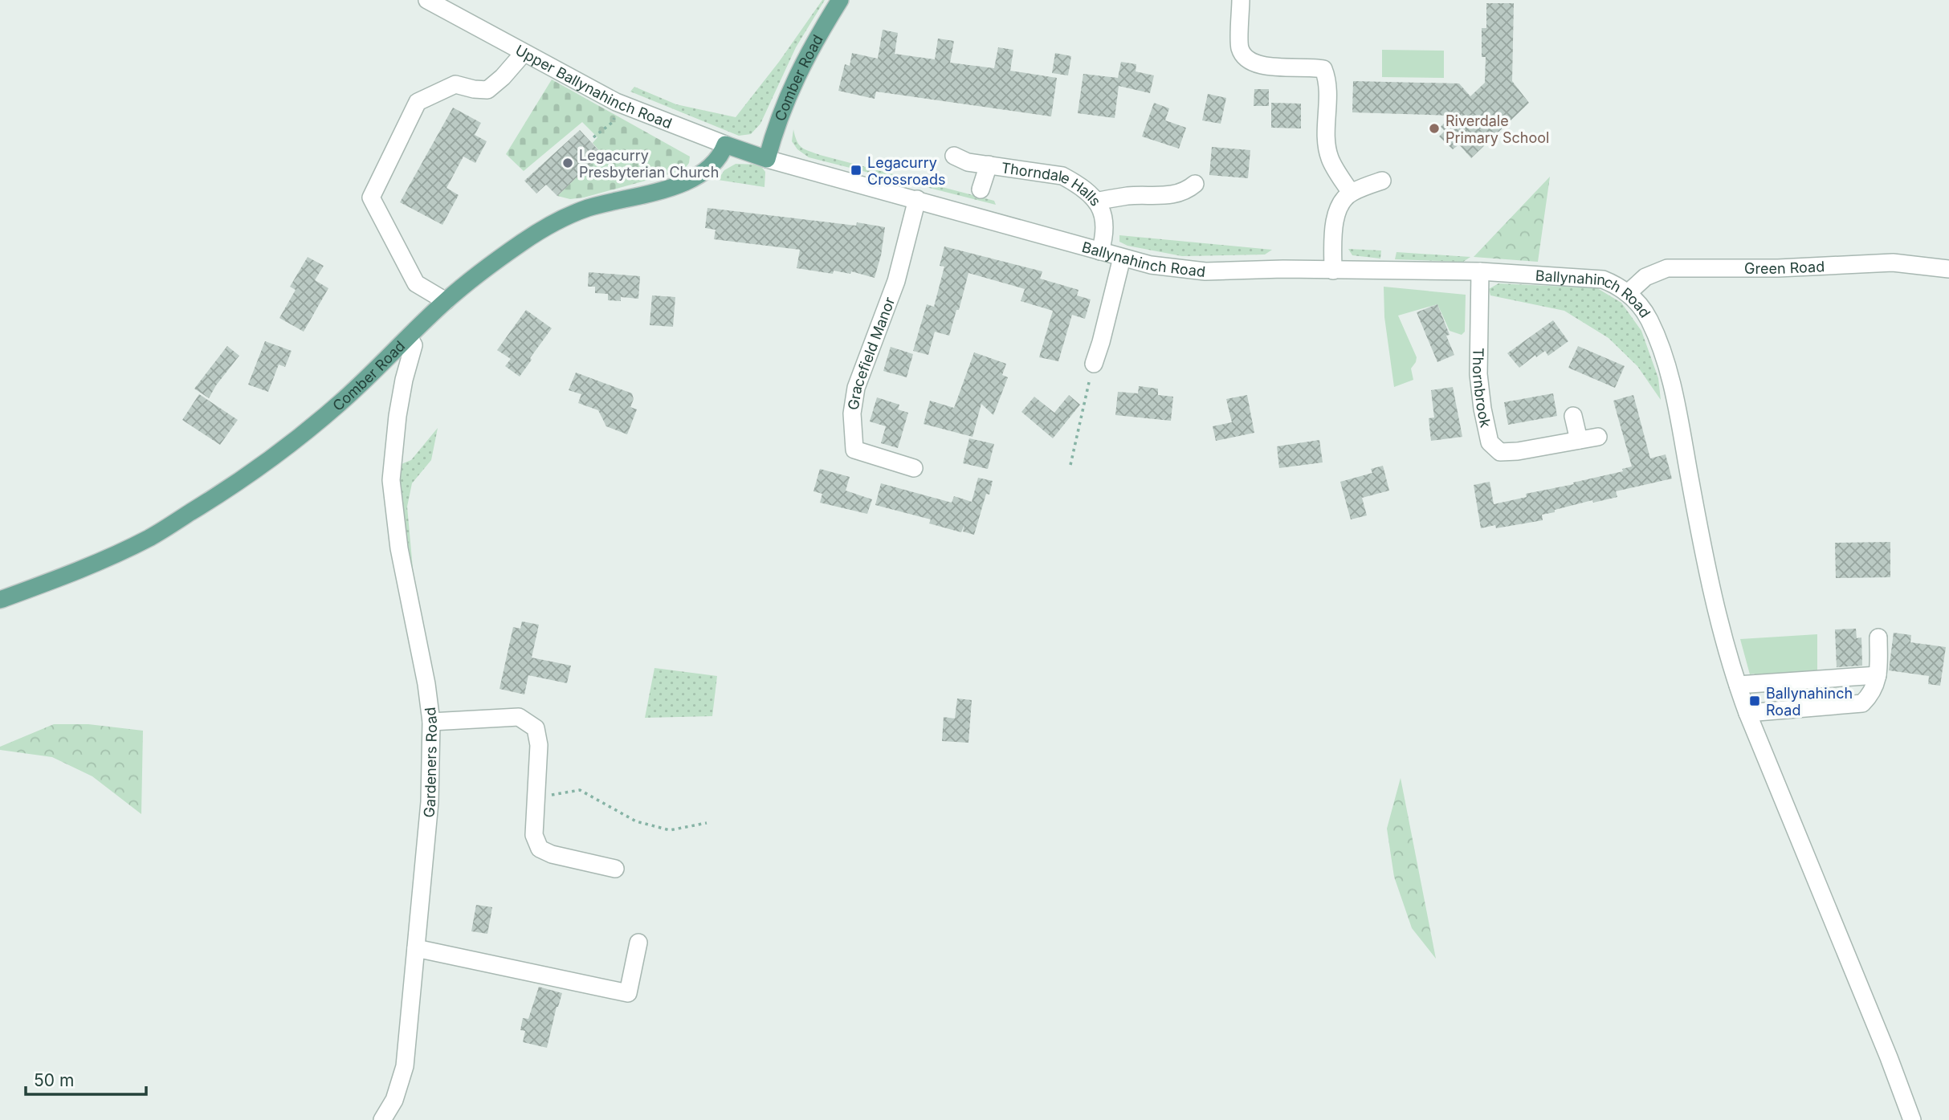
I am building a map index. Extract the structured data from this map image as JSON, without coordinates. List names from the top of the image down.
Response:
{
  "streets": {
    "main road": ["Comber Road", "Upper Ballynahinch Road"],
    "street": [
      "Thorndale Halls",
      "Ballynahinch Road",
      "Green Road",
      "Gracefield Manor",
      "Thornbrook",
      "Gardeners Road"
    ]
  },
  "crossings": [
    ["Comber Road", "Upper Ballynahinch Road"],
    ["Comber Road", "Ballynahinch Road"],
    ["Comber Road", "Gardeners Road"],
    ["Upper Ballynahinch Road", "Ballynahinch Road"],
    ["Thorndale Halls", "Ballynahinch Road"],
    ["Ballynahinch Road", "Green Road"],
    ["Ballynahinch Road", "Gracefield Manor"],
    ["Ballynahinch Road", "Thornbrook"]
  ],
  "places": {
    "other": ["Riverdale Primary School", "Legacurry Presbyterian Church"],
    "transit": ["Legacurry Crossroads", "Ballynahinch Road"]
  },
  "scale_bar": "50 m"
}
